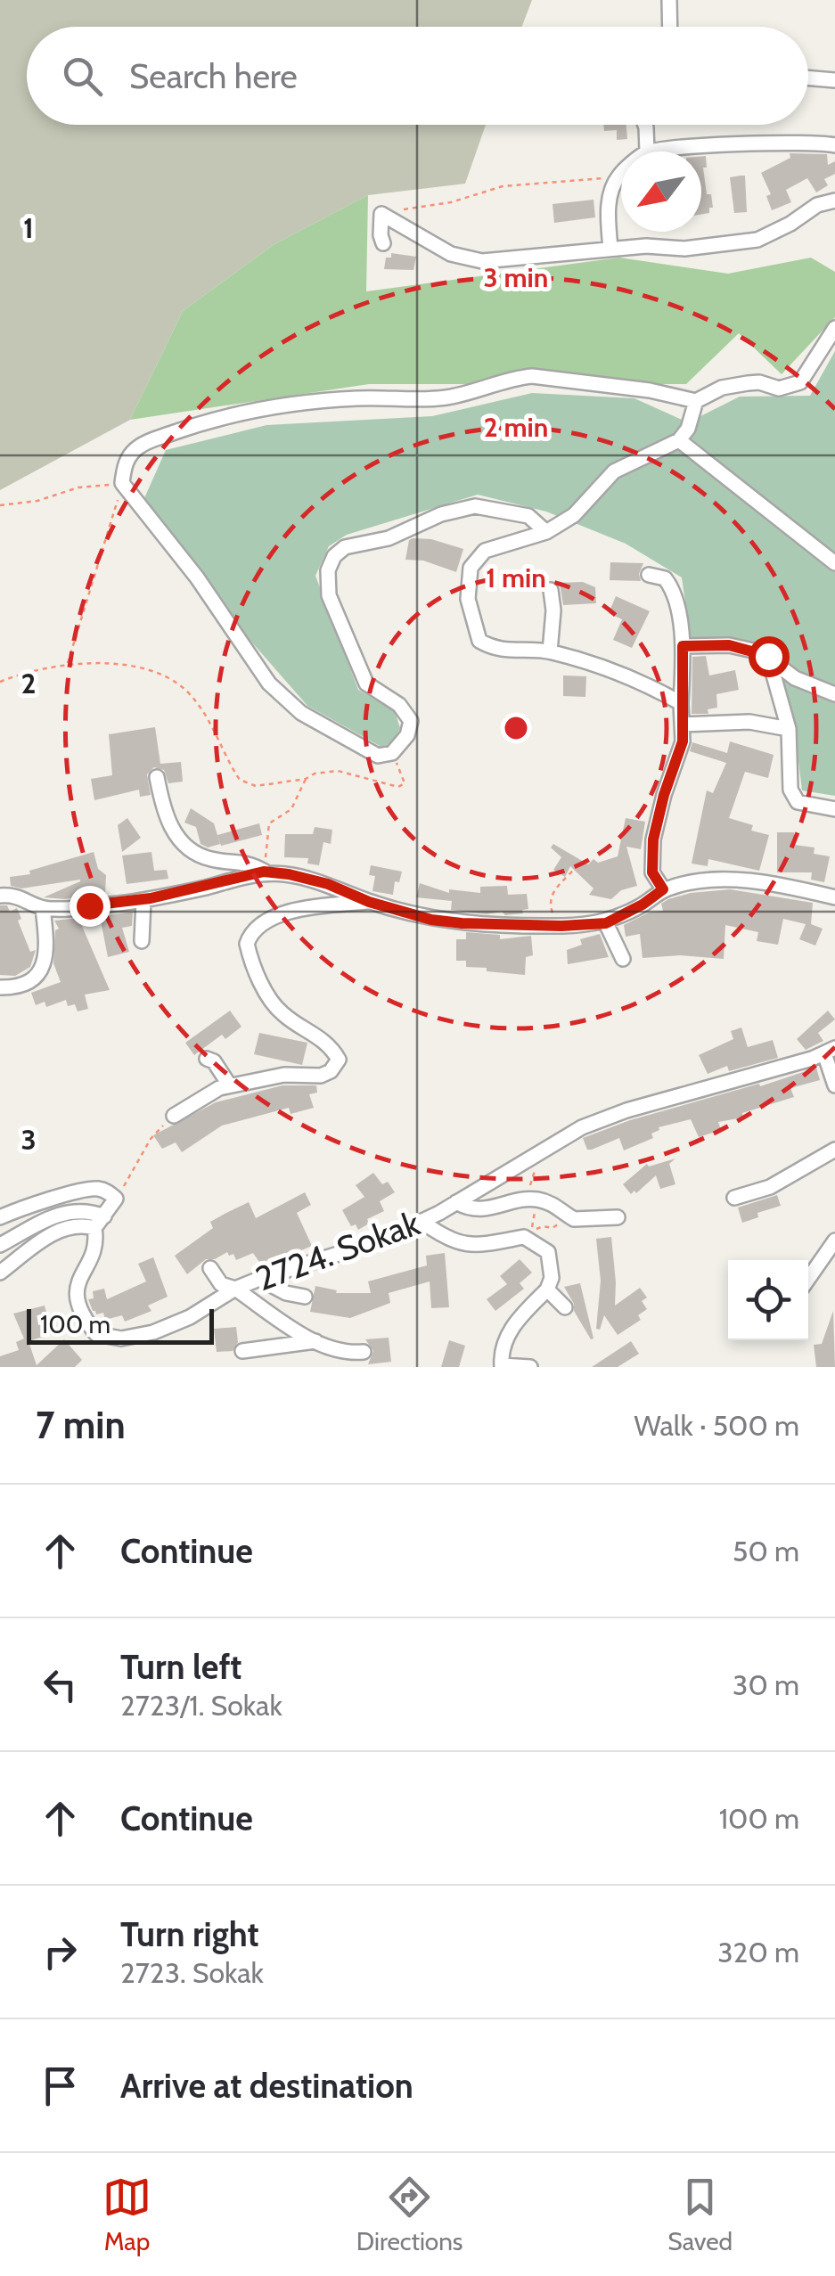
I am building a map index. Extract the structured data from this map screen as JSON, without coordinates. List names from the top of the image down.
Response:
{
  "streets": {
    "street": ["2724. Sokak"]
  },
  "scale_bar": "100 m",
  "north": "bottom left",
  "page": {
    "search": "Search here",
    "scale": "100 m",
    "heading": ["7 min", "Walk · 500 m"],
    "list": [
      ["Continue", "50 m"],
      ["Turn left", "2723/1. Sokak", "30 m"],
      ["Continue", "100 m"],
      ["Turn right", "2723. Sokak", "320 m"],
      "Arrive at destination"
    ],
    "nav": ["Map", "Directions", "Saved"]
  },
  "grid": {
    "rows": ["1", "2", "3"]
  },
  "rings": ["3 min", "2 min", "1 min"]
}
